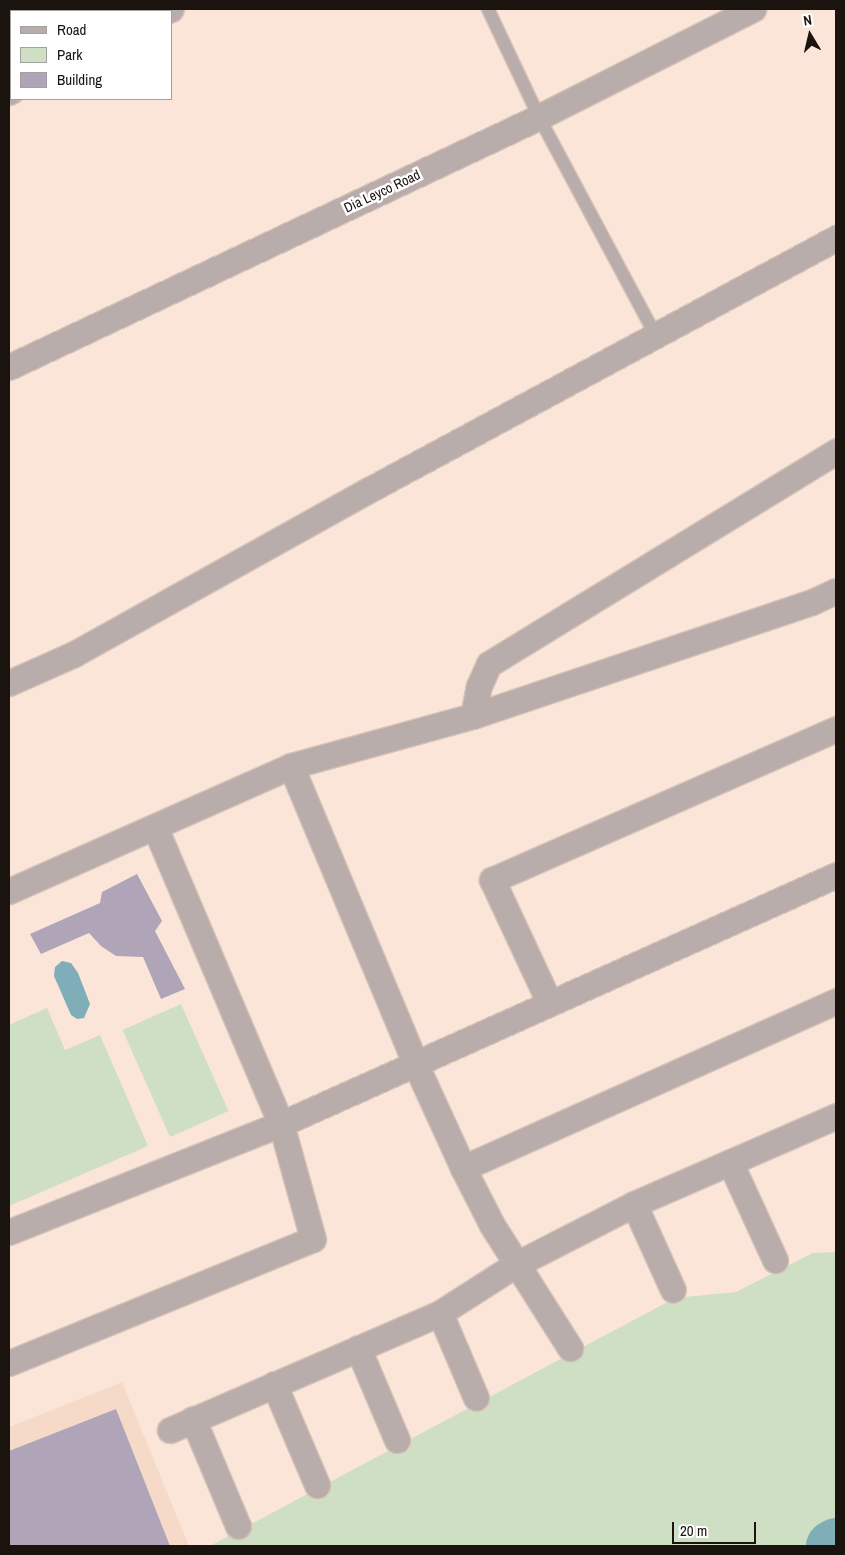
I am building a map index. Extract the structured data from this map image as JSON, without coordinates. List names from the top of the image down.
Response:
{
  "streets": {
    "street": ["Dia Leyco Road"]
  },
  "legend": ["Road", "Park", "Building"],
  "scale_bar": "20 m",
  "north": "top"
}
